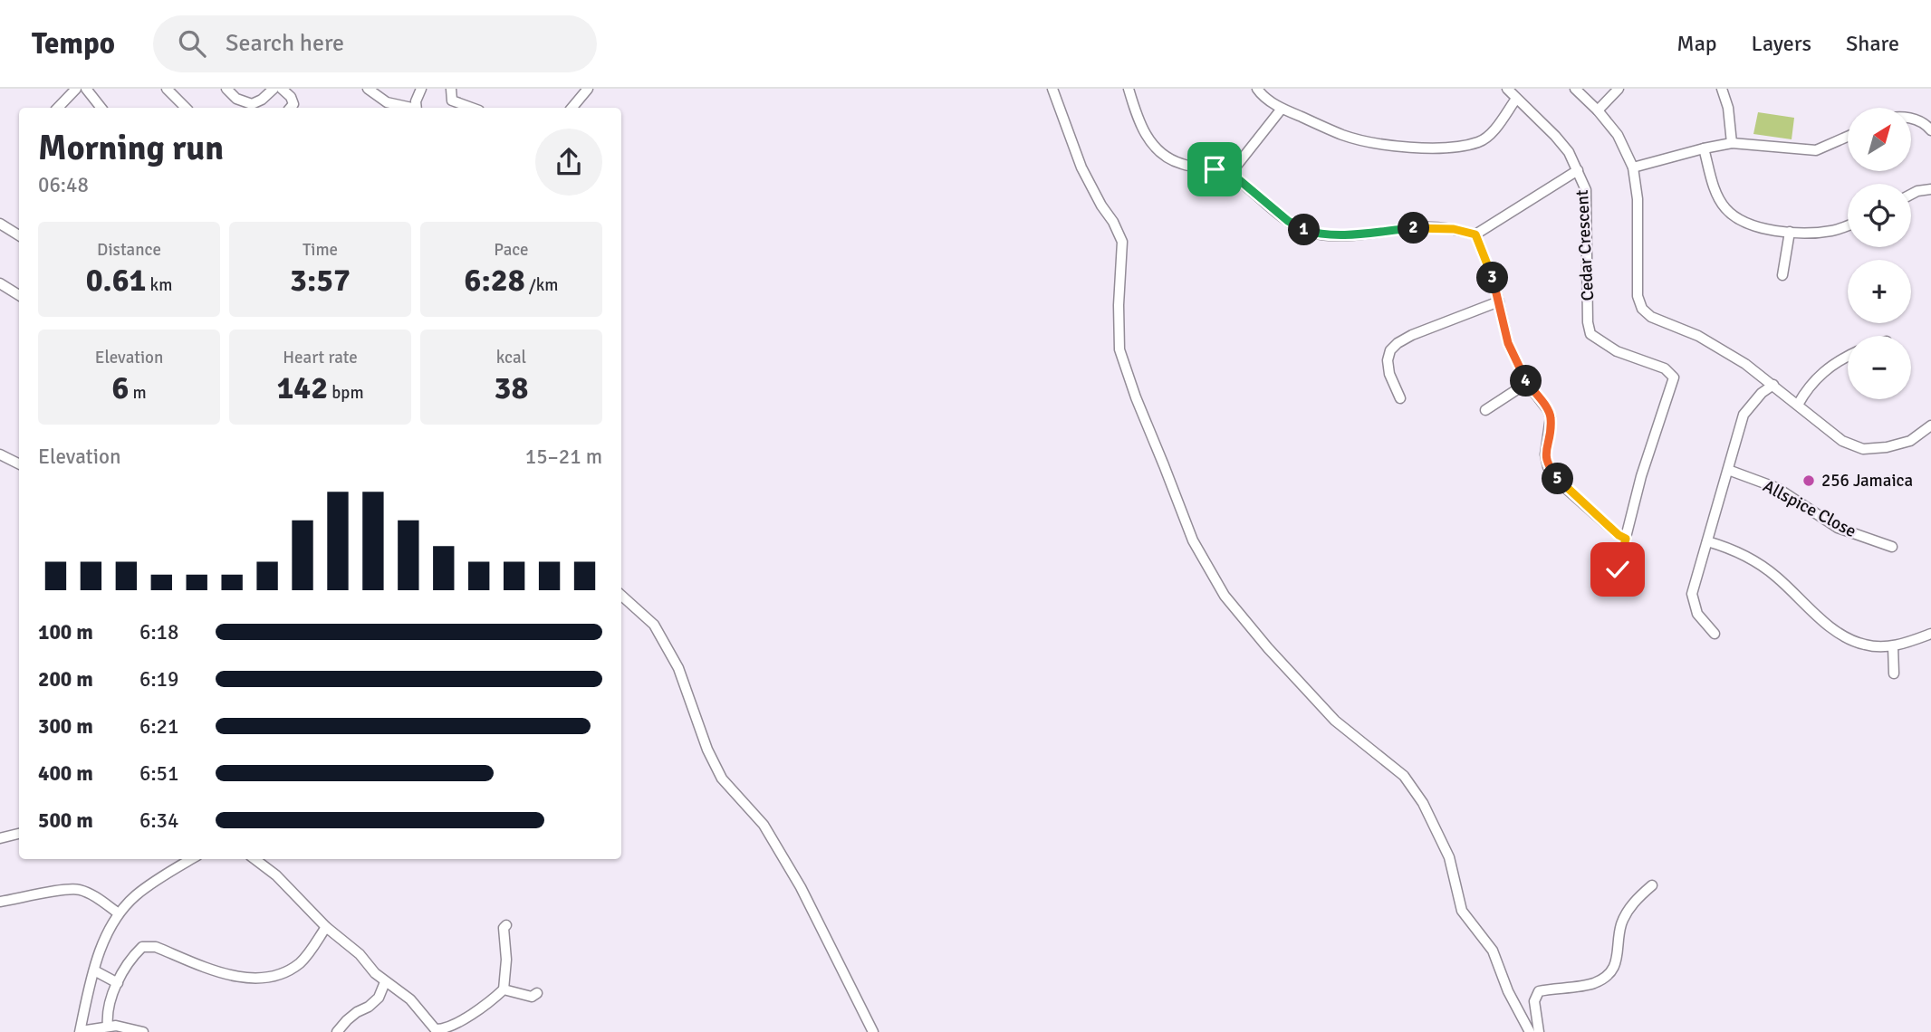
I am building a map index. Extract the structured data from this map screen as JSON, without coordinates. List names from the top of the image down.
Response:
{
  "streets": {
    "street": ["Cedar Crescent", "Allspice Close"]
  },
  "places": ["256 Jamaica"],
  "north": "top right",
  "page": {
    "header": "Tempo",
    "search": "Search here",
    "nav": ["Map", "Layers", "Share"],
    "map_buttons": ["+", "−"],
    "heading": ["Morning run", "06:48"],
    "pins": [
      "2",
      "1",
      "3",
      "4",
      "5"
    ],
    "stats": [
      ["Distance", "0.61 km"],
      ["Time", "3:57"],
      ["Pace", "6:28 /km"],
      ["Elevation", "6 m"],
      ["Heart rate", "142 bpm"],
      ["kcal", "38"]
    ],
    "chart": ["Elevation", "15–21 m"],
    "list": [
      {
        "name": "100 m",
        "note": "6:18"
      },
      {
        "name": "200 m",
        "note": "6:19"
      },
      {
        "name": "300 m",
        "note": "6:21"
      },
      {
        "name": "400 m",
        "note": "6:51"
      },
      {
        "name": "500 m",
        "note": "6:34"
      }
    ]
  }
}
